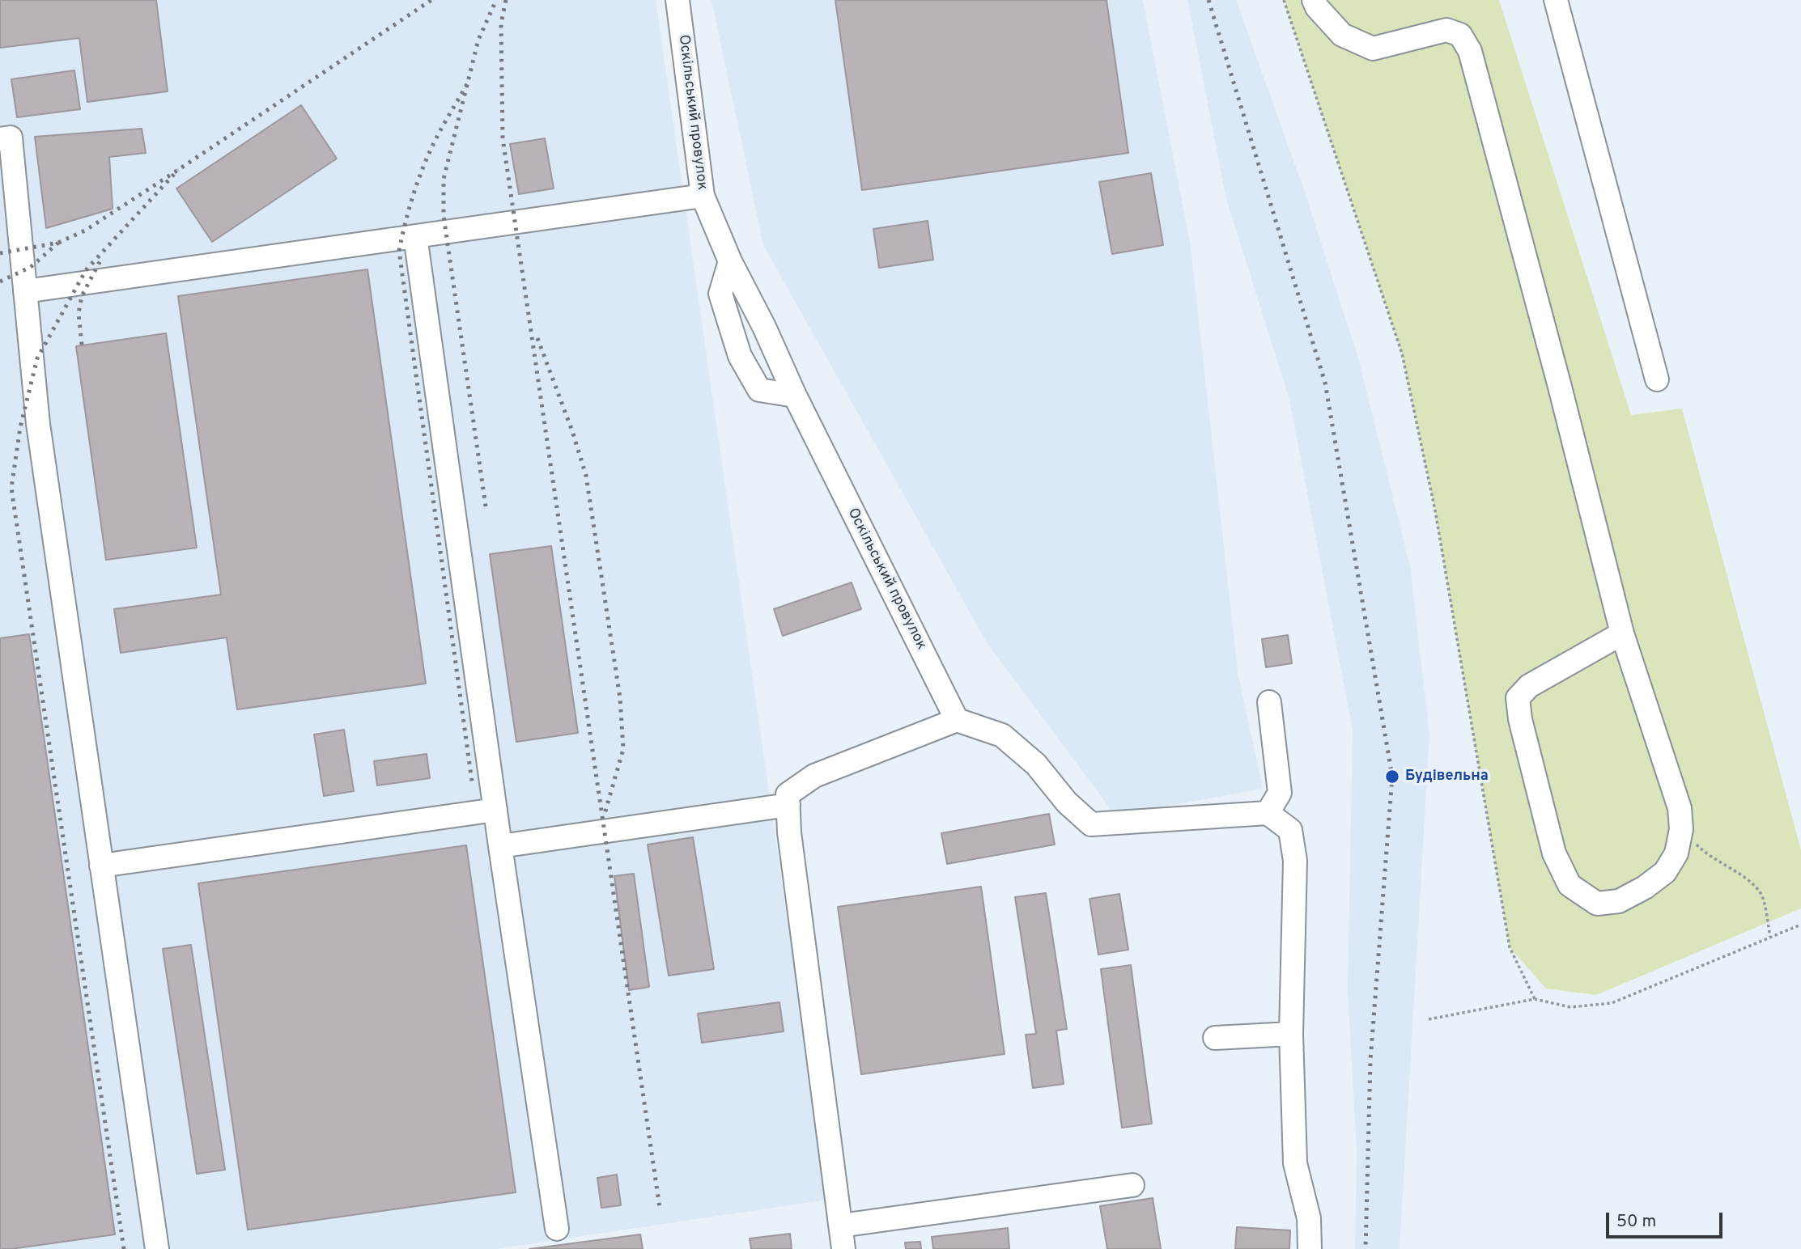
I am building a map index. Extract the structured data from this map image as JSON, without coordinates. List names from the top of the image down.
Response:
{
  "streets": {
    "street": ["Оскільський провулок"]
  },
  "places": ["Будівельна"],
  "scale_bar": "50 m"
}
